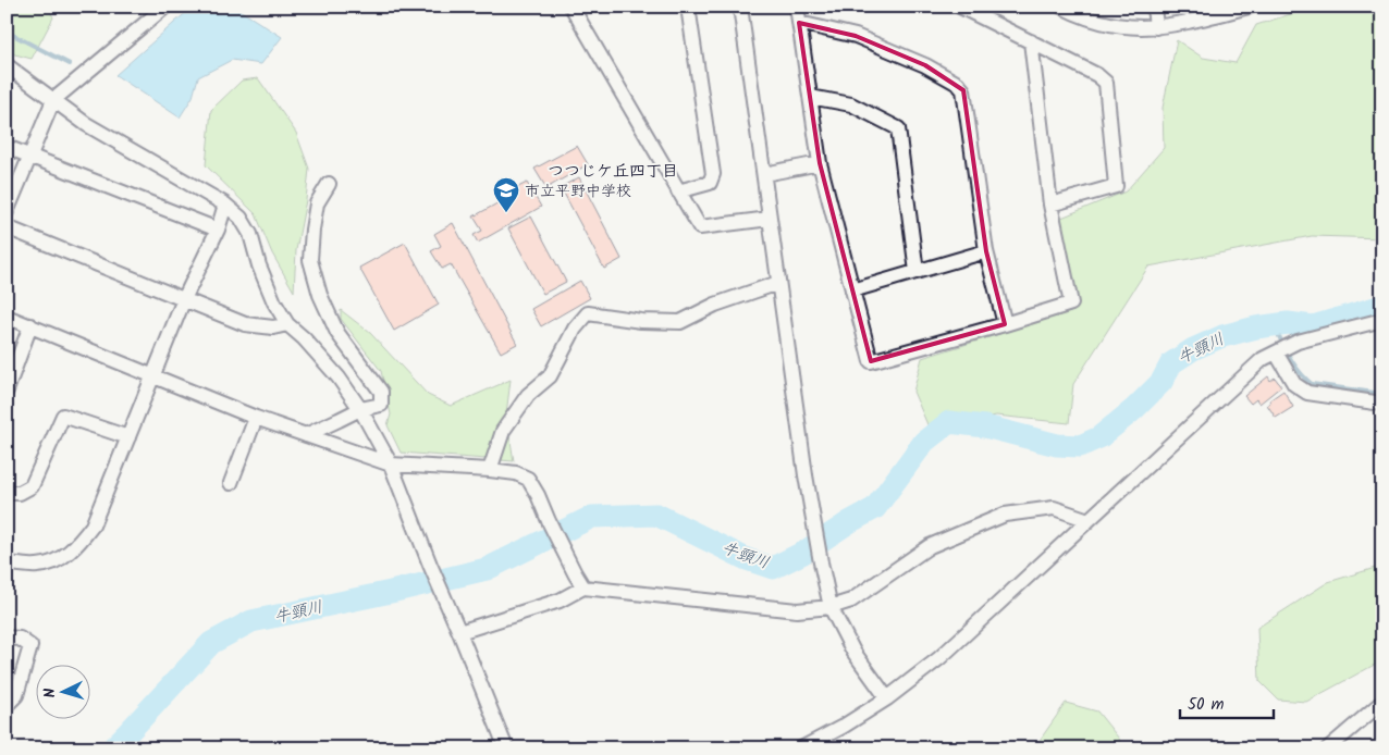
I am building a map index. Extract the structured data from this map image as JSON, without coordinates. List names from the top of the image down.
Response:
{
  "districts": ["つつじケ丘四丁目"],
  "water": ["牛頸川"],
  "places": {
    "school or university": ["市立平野中学校"]
  },
  "scale_bar": "50 m",
  "north": "left"
}
